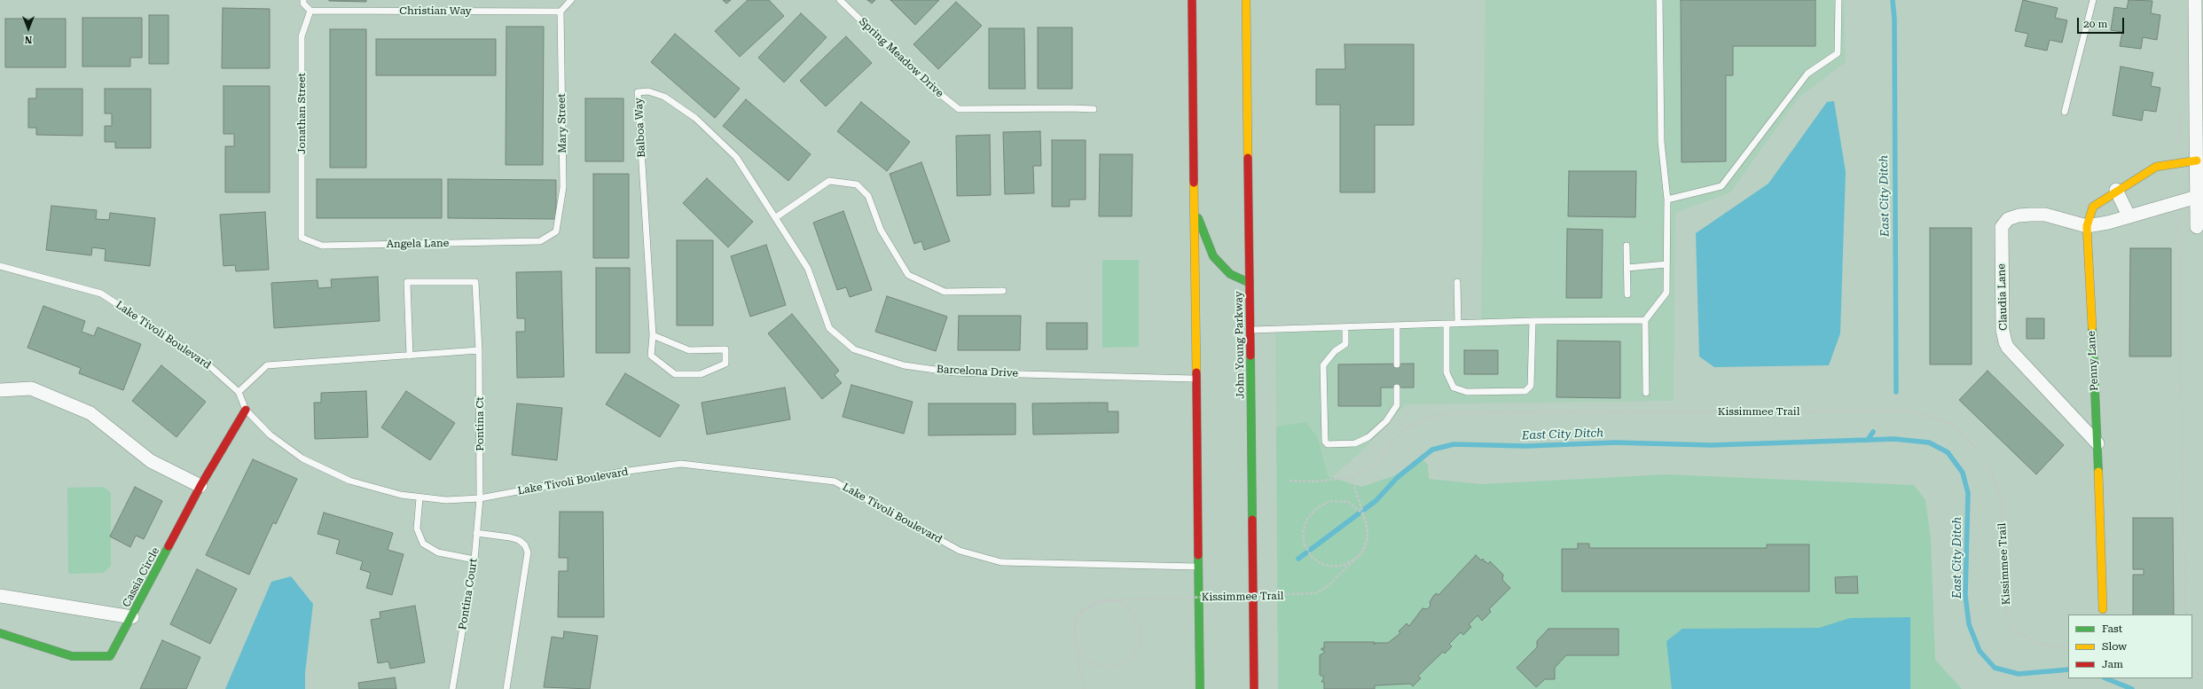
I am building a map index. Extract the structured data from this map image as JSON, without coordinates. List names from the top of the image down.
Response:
{
  "streets": {
    "main road": ["John Young Parkway", "Penny Lane", "Cassia Circle"],
    "street": ["Claudia Lane"],
    "lane": [
      "Christian Way",
      "Spring Meadow Drive",
      "Jonathan Street",
      "Mary Street",
      "Balboa Way",
      "Angela Lane",
      "Lake Tivoli Boulevard",
      "Barcelona Drive",
      "Pontina Ct",
      "Pontina Court"
    ],
    "path": ["Kissimmee Trail"]
  },
  "crossings": [
    ["Christian Way", "Jonathan Street"],
    ["Christian Way", "Mary Street"],
    ["Jonathan Street", "Angela Lane"],
    ["Mary Street", "Angela Lane"],
    ["Balboa Way", "Barcelona Drive"],
    ["Claudia Lane", "Penny Lane"],
    ["Lake Tivoli Boulevard", "Pontina Ct"],
    ["Lake Tivoli Boulevard", "Cassia Circle"],
    ["Lake Tivoli Boulevard", "Pontina Court"],
    ["Pontina Ct", "Pontina Court"]
  ],
  "water": ["East City Ditch"],
  "legend": ["Fast", "Slow", "Jam"],
  "scale_bar": "20 m",
  "north": "bottom"
}
